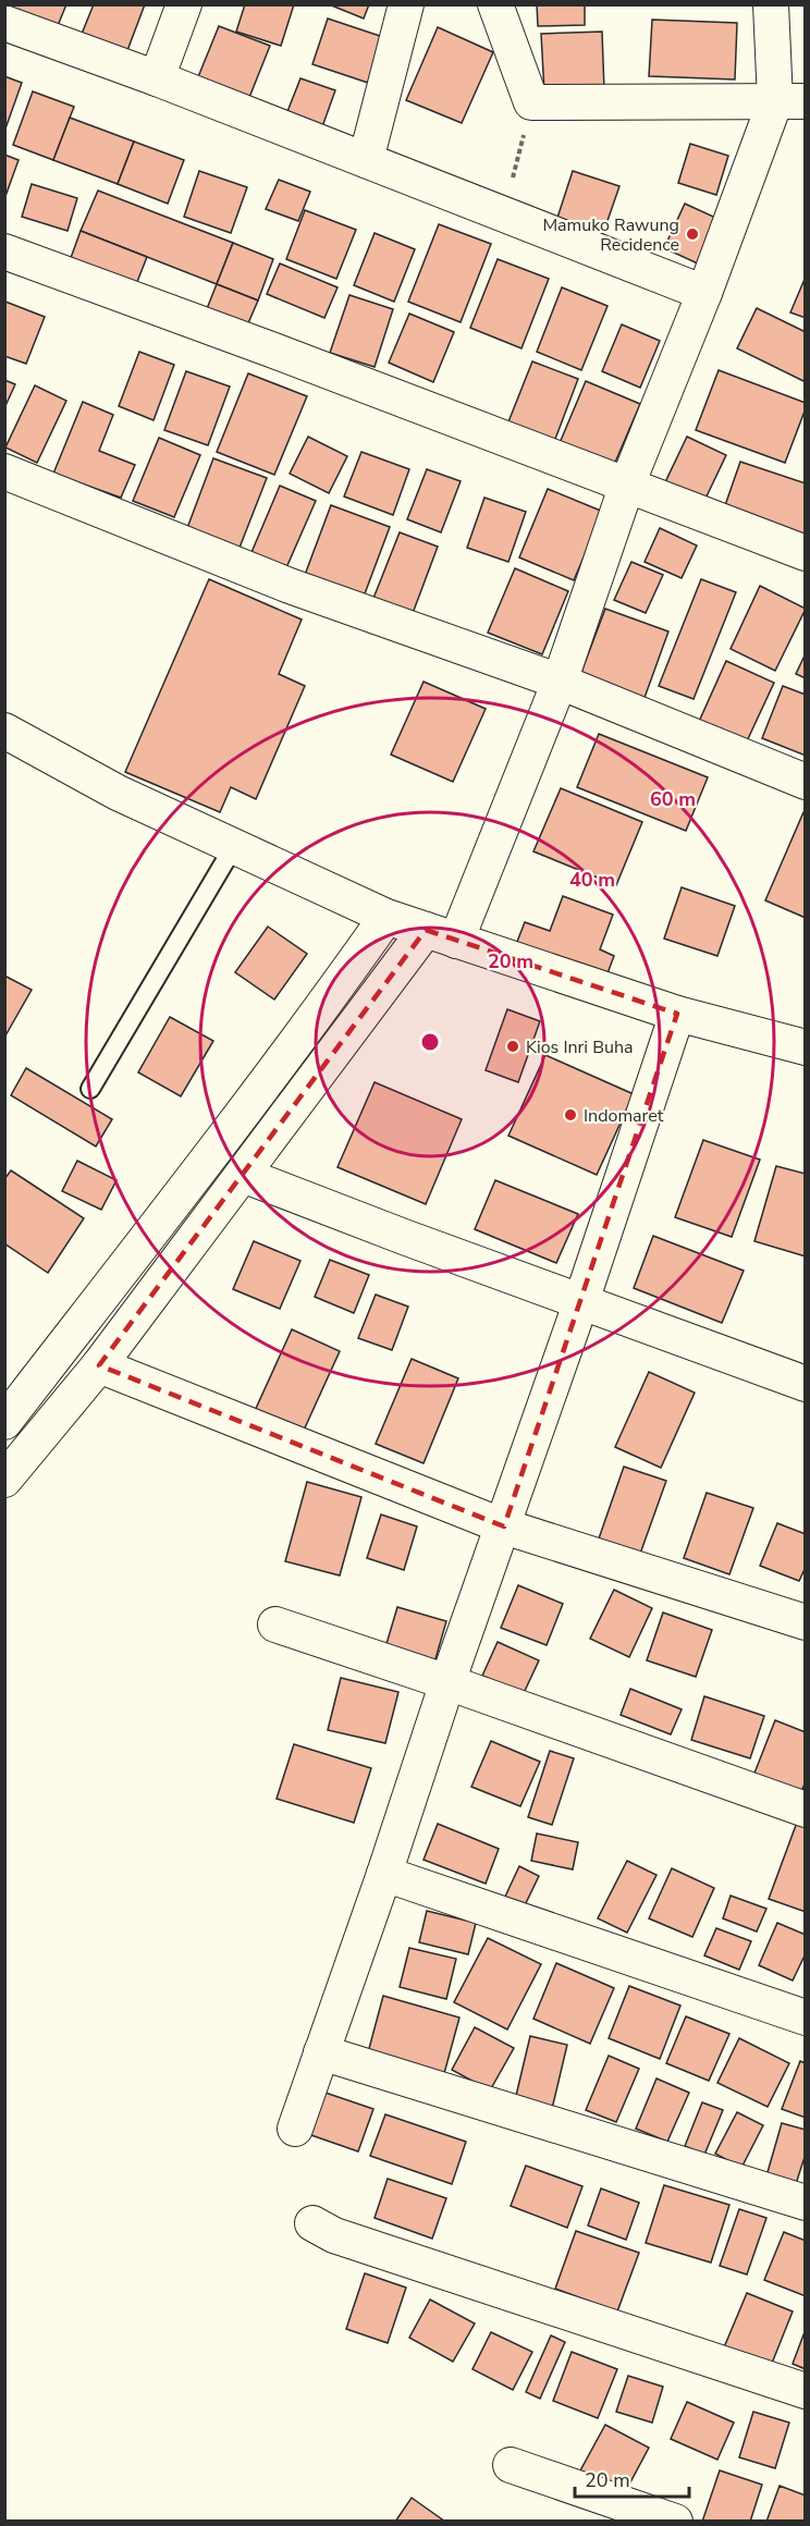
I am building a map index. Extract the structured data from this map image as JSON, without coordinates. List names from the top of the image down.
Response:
{
  "places": ["Mamuko Rawung Recidence", "Kios Inri Buha", "Indomaret"],
  "scale_bar": "20 m",
  "rings": ["60 m", "40 m", "20 m"]
}
